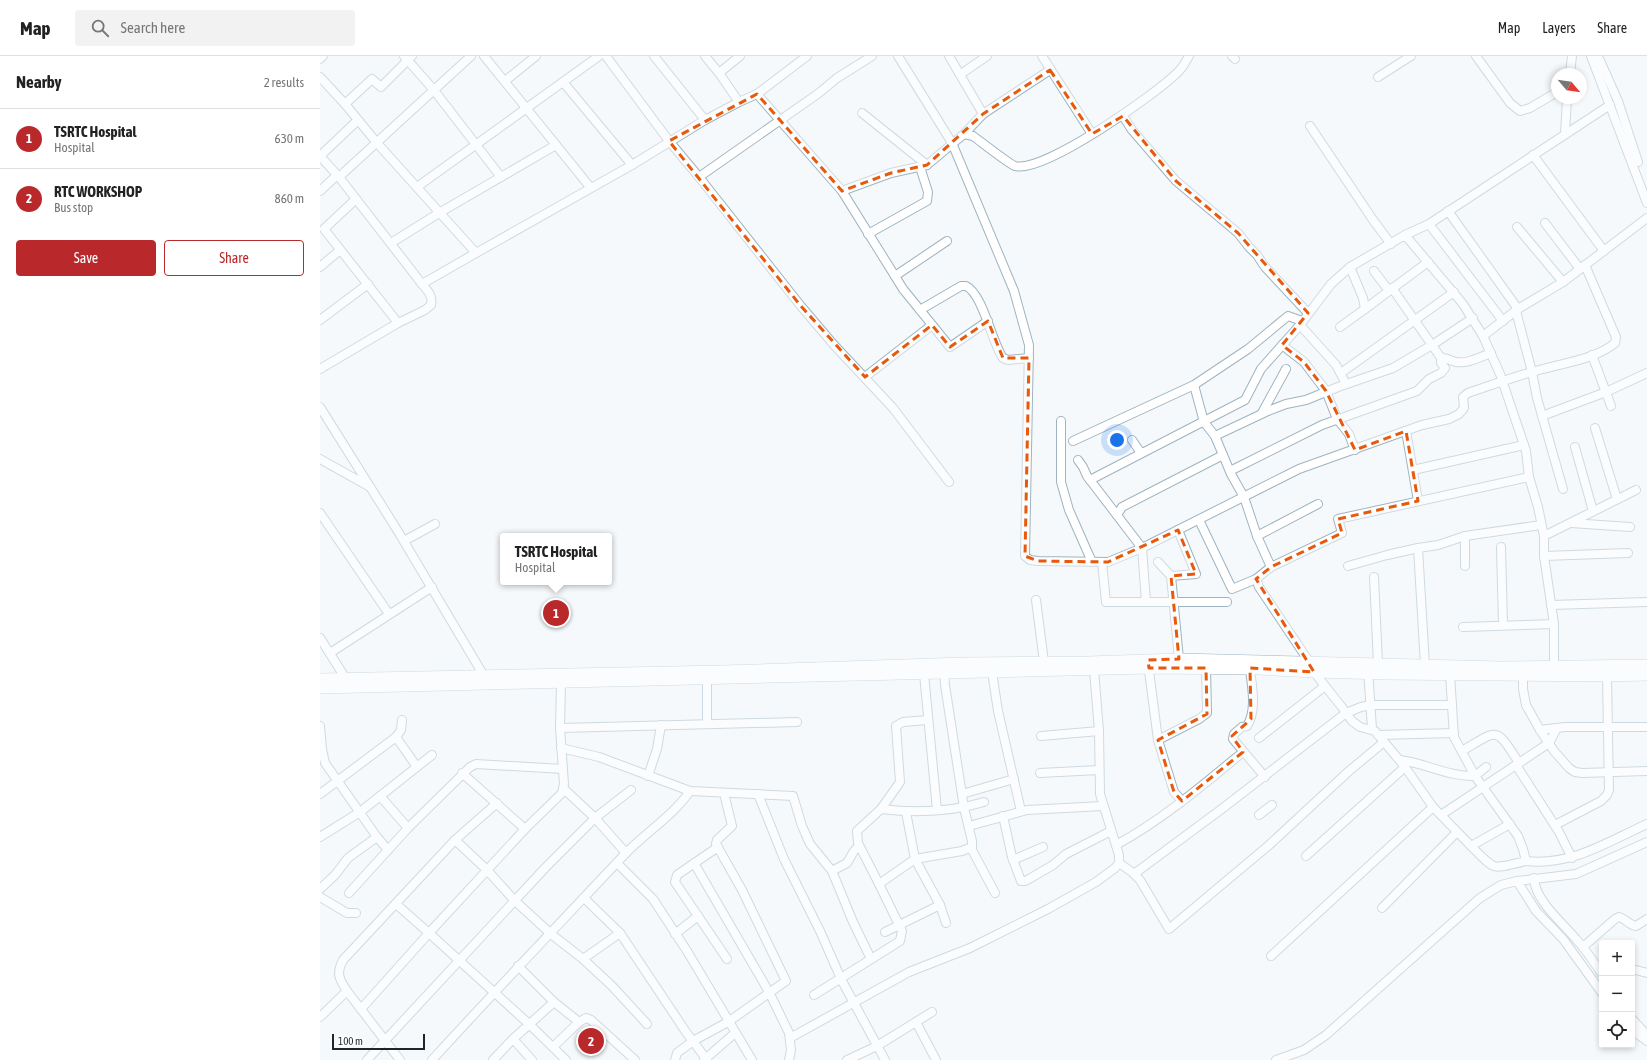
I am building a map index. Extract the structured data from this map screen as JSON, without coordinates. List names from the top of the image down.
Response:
{
  "scale_bar": "100 m",
  "north": "bottom right",
  "page": {
    "header": "Map",
    "search": "Search here",
    "nav": ["Map", "Layers", "Share"],
    "heading": ["Nearby", "2 results"],
    "list": [
      {
        "mark": "1",
        "name": "TSRTC Hospital",
        "note": "Hospital",
        "value": "630 m"
      },
      {
        "mark": "2",
        "name": "RTC WORKSHOP",
        "note": "Bus stop",
        "value": "860 m"
      }
    ],
    "buttons": ["Save", "Share"],
    "popup": ["TSRTC Hospital", "Hospital"],
    "pins": ["1", "2"],
    "map_buttons": ["+", "−"],
    "scale": "100 m"
  }
}
